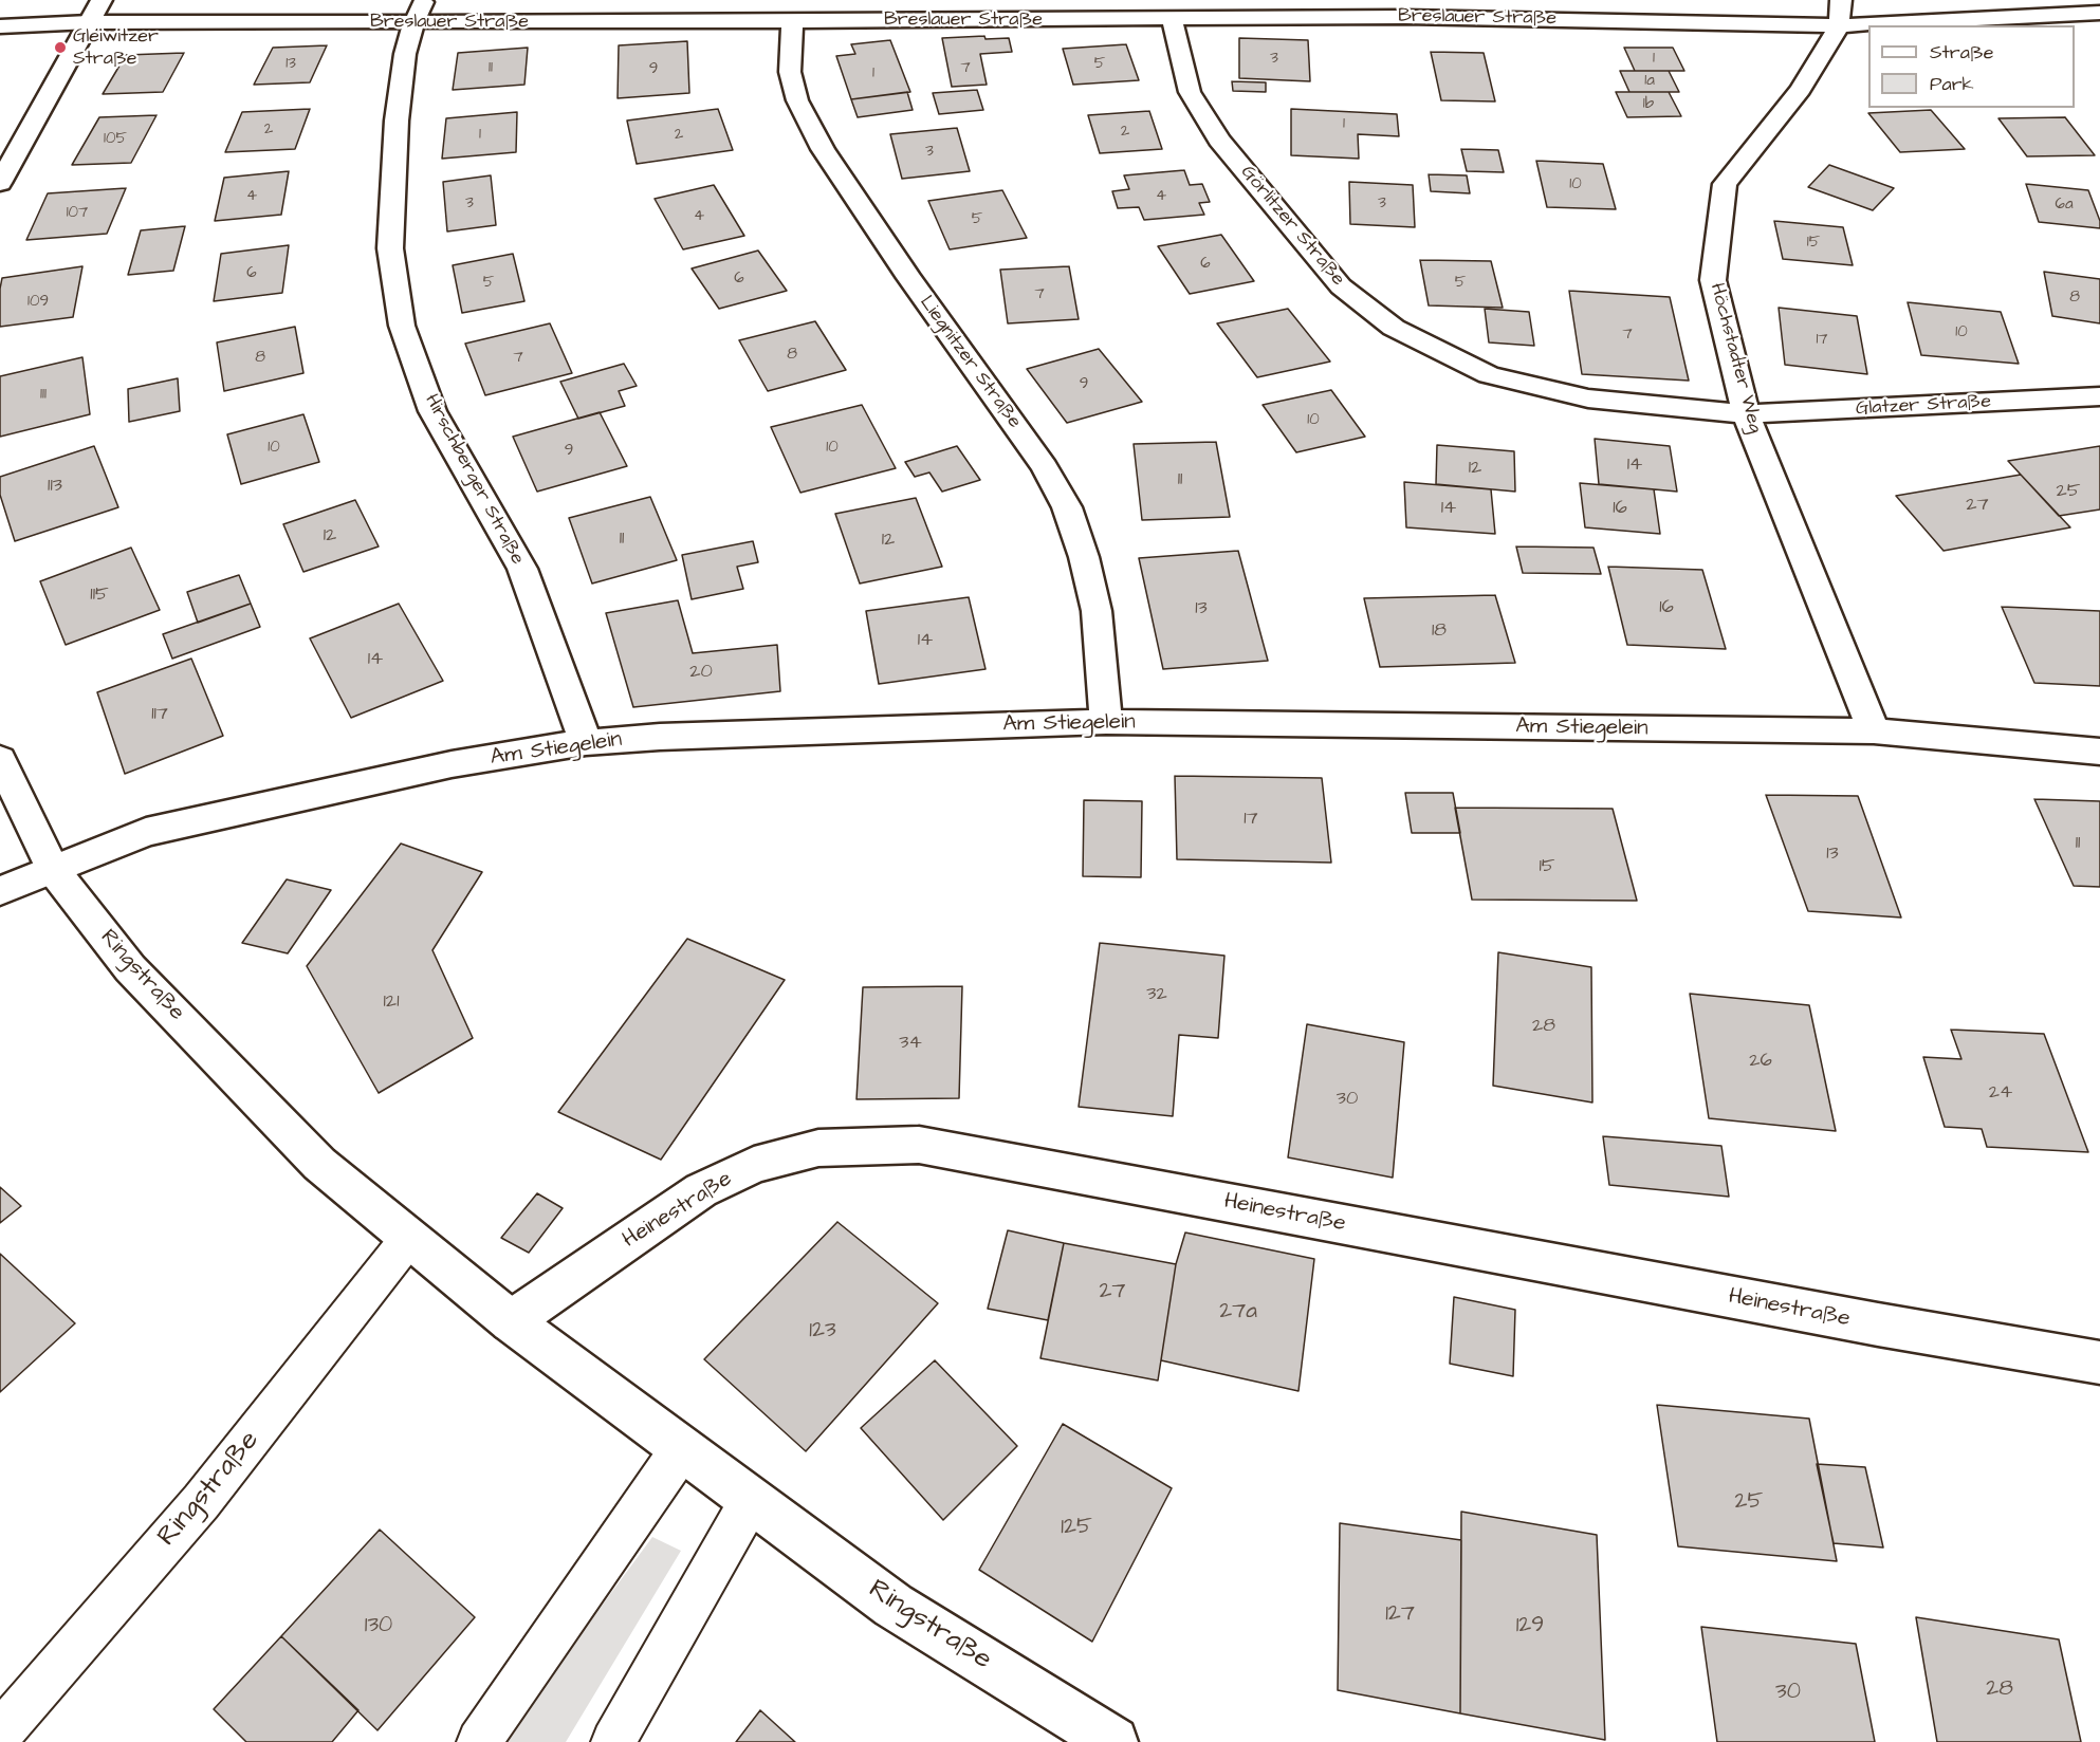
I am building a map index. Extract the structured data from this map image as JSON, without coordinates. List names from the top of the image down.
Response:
{
  "streets": {
    "street": [
      "Breslauer Straße",
      "Görlitzer Straße",
      "Höchstadter Weg",
      "Liegnitzer Straße",
      "Glatzer Straße",
      "Hirschberger Straße",
      "Am Stiegelein",
      "Ringstraße",
      "Heinestraße"
    ]
  },
  "crossings": [
    ["Breslauer Straße", "Görlitzer Straße"],
    ["Breslauer Straße", "Höchstadter Weg"],
    ["Breslauer Straße", "Liegnitzer Straße"],
    ["Breslauer Straße", "Hirschberger Straße"],
    ["Görlitzer Straße", "Höchstadter Weg"],
    ["Görlitzer Straße", "Glatzer Straße"],
    ["Höchstadter Weg", "Glatzer Straße"],
    ["Höchstadter Weg", "Am Stiegelein"],
    ["Liegnitzer Straße", "Am Stiegelein"],
    ["Hirschberger Straße", "Am Stiegelein"],
    ["Am Stiegelein", "Ringstraße"],
    ["Ringstraße", "Heinestraße"]
  ],
  "places": ["Gleiwitzer Straße"],
  "house_numbers": [
    "3",
    "1",
    "13",
    "5",
    "11",
    "7",
    "9",
    "1",
    "1a",
    "1b",
    "1",
    "2",
    "2",
    "1",
    "2",
    "105",
    "3",
    "10",
    "4",
    "4",
    "3",
    "3",
    "6a",
    "107",
    "4",
    "5",
    "15",
    "6",
    "6",
    "6",
    "5",
    "5",
    "7",
    "8",
    "109",
    "10",
    "7",
    "17",
    "8",
    "8",
    "7",
    "9",
    "111",
    "10",
    "10",
    "10",
    "9",
    "14",
    "12",
    "11",
    "113",
    "25",
    "27",
    "14",
    "16",
    "12",
    "11",
    "12",
    "115",
    "16",
    "13",
    "18",
    "14",
    "14",
    "20",
    "117",
    "17",
    "11",
    "13",
    "15",
    "32",
    "121",
    "28",
    "34",
    "26",
    "24",
    "30",
    "27",
    "27a",
    "123",
    "25",
    "125",
    "127",
    "130",
    "129",
    "28",
    "30"
  ],
  "legend": ["Straße", "Park"]
}
